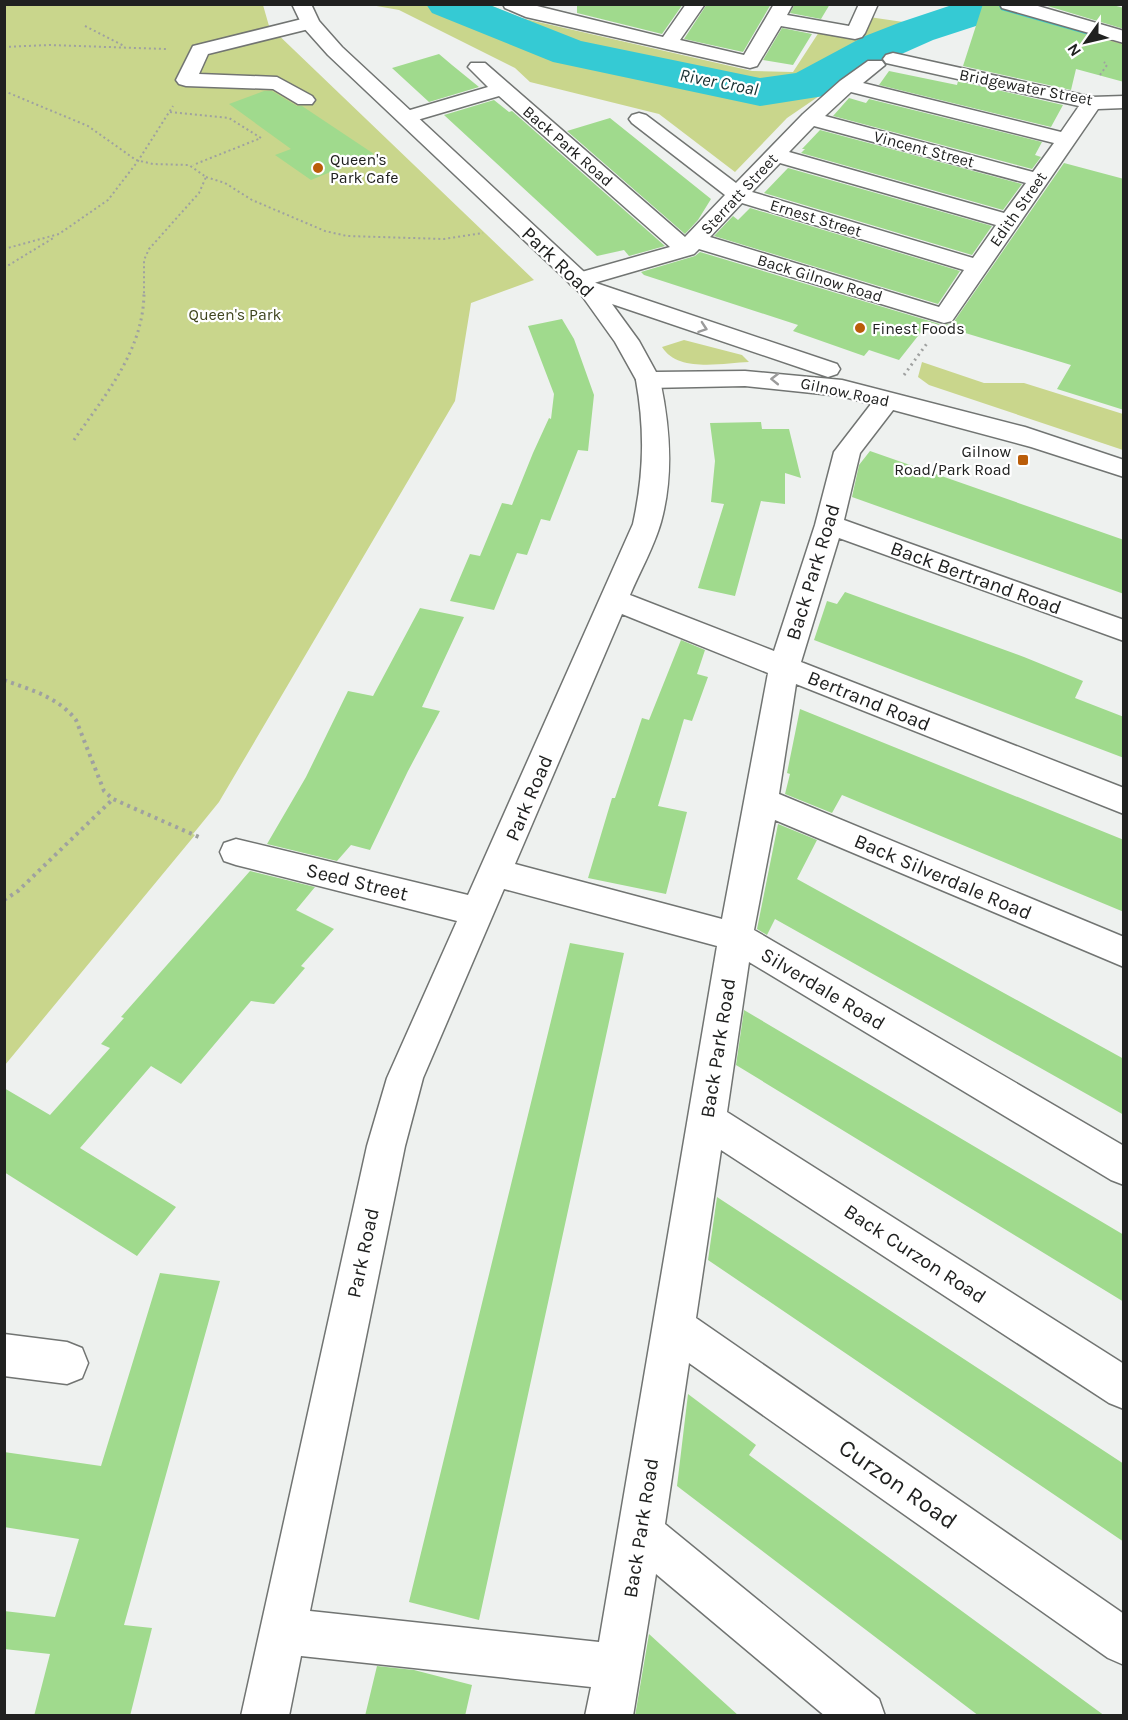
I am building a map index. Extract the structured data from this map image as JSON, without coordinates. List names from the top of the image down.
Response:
{
  "streets": {
    "street": [
      "Bridgewater Street",
      "Back Park Road",
      "Vincent Street",
      "Sterratt Street",
      "Edith Street",
      "Ernest Street",
      "Park Road",
      "Back Gilnow Road",
      "Gilnow Road",
      "Back Bertrand Road",
      "Bertrand Road",
      "Back Silverdale Road",
      "Seed Street",
      "Silverdale Road",
      "Back Curzon Road",
      "Curzon Road"
    ]
  },
  "crossings": [
    ["Bridgewater Street", "Sterratt Street"],
    ["Bridgewater Street", "Edith Street"],
    ["Back Park Road", "Sterratt Street"],
    ["Back Park Road", "Back Gilnow Road"],
    ["Back Park Road", "Gilnow Road"],
    ["Back Park Road", "Back Bertrand Road"],
    ["Back Park Road", "Bertrand Road"],
    ["Back Park Road", "Back Silverdale Road"],
    ["Back Park Road", "Silverdale Road"],
    ["Back Park Road", "Back Curzon Road"],
    ["Back Park Road", "Curzon Road"],
    ["Vincent Street", "Sterratt Street"],
    ["Vincent Street", "Edith Street"],
    ["Sterratt Street", "Ernest Street"],
    ["Sterratt Street", "Park Road"],
    ["Sterratt Street", "Back Gilnow Road"],
    ["Sterratt Street", "Gilnow Road"],
    ["Edith Street", "Ernest Street"],
    ["Edith Street", "Back Gilnow Road"],
    ["Park Road", "Gilnow Road"],
    ["Park Road", "Bertrand Road"],
    ["Park Road", "Seed Street"],
    ["Park Road", "Silverdale Road"]
  ],
  "water": ["River Croal"],
  "parks": ["Queen's Park"],
  "places": {
    "other": ["Queen's Park Cafe", "Finest Foods"],
    "transit": ["Gilnow Road/Park Road"]
  },
  "north": "bottom left"
}
